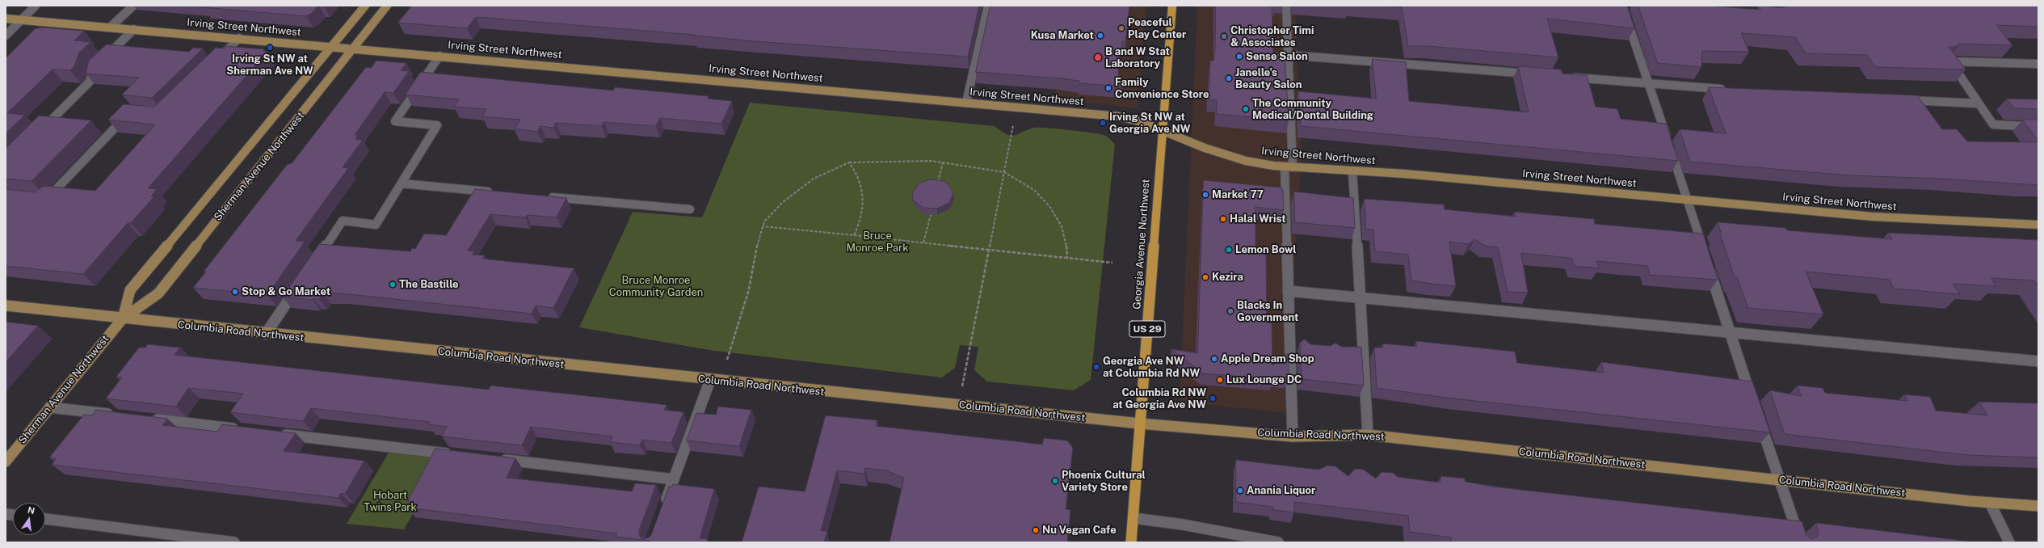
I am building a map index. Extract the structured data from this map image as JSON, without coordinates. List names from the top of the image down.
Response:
{
  "streets": {
    "highway": ["Georgia Avenue Northwest", "US 29"],
    "main road": ["Irving Street Northwest", "Sherman Avenue Northwest", "Columbia Road Northwest"]
  },
  "crossings": [
    ["Irving Street Northwest", "Sherman Avenue Northwest"],
    ["Irving Street Northwest", "Georgia Avenue Northwest"],
    ["Sherman Avenue Northwest", "Columbia Road Northwest"],
    ["Georgia Avenue Northwest", "Columbia Road Northwest"]
  ],
  "parks": ["Bruce Monroe Park", "Bruce Monroe Community Garden", "Hobart Twins Park"],
  "places": [
    "Peaceful Play Center",
    "Kusa Market",
    "Christopher Timi & Associates",
    "Irving St NW at Sherman Ave NW",
    "Sense Salon",
    "B and W Stat Laboratory",
    "Janelle's Beauty Salon",
    "Family Convenience Store",
    "The Community Medical/Dental Building",
    "Irving St NW at Georgia Ave NW",
    "Market 77",
    "Halal Wrist",
    "Lemon Bowl",
    "Kezira",
    "The Bastille",
    "Stop & Go Market",
    "Blacks In Government",
    "Apple Dream Shop",
    "Georgia Ave NW at Columbia Rd NW",
    "Lux Lounge DC",
    "Columbia Rd NW at Georgia Ave NW",
    "Phoenix Cultural Variety Store",
    "Anania Liquor",
    "Nu Vegan Cafe"
  ],
  "north": "top"
}
